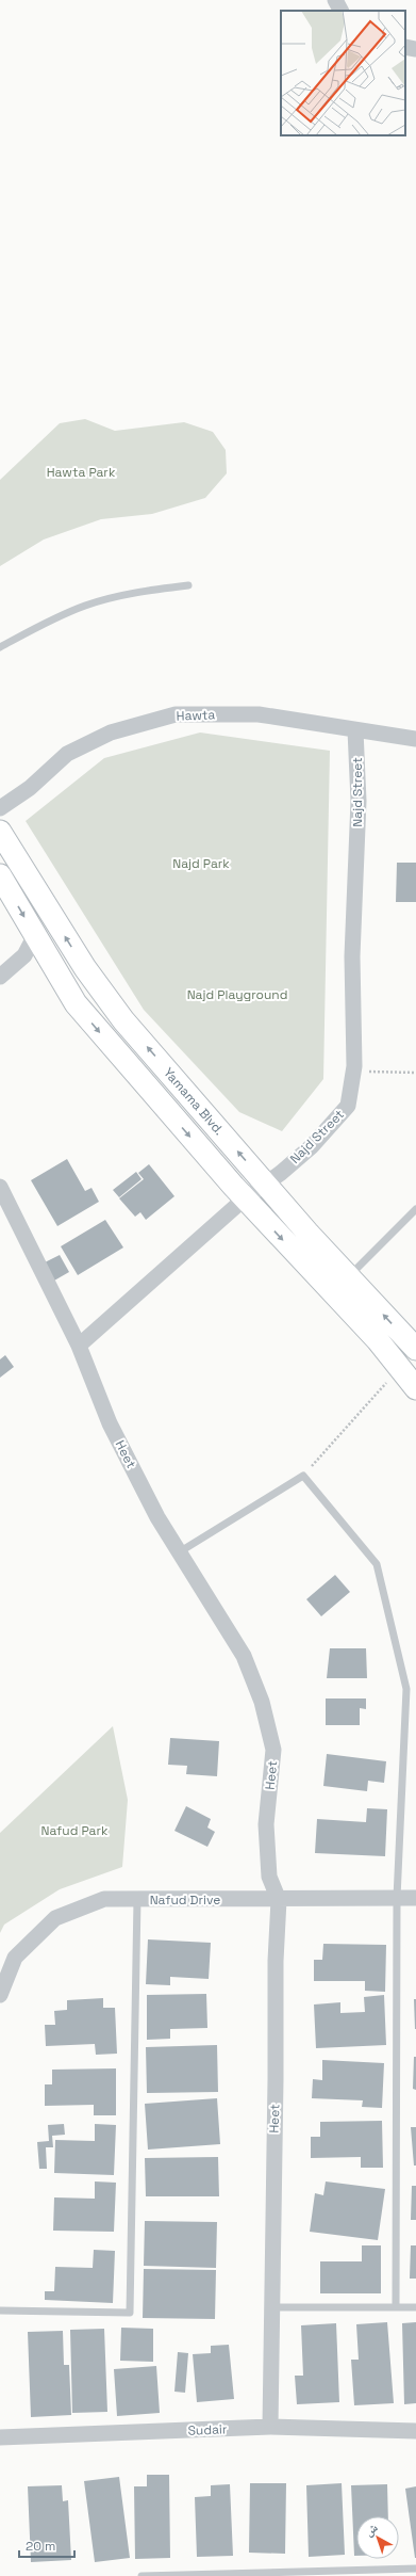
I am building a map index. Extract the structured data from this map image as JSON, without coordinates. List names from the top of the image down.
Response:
{
  "streets": {
    "main road": ["Yamama Blvd."],
    "street": [
      "Hawta",
      "Najd Street",
      "Heet",
      "Nafud Drive",
      "Sudair"
    ]
  },
  "crossings": [
    ["Hawta", "Najd Street"],
    ["Najd Street", "Yamama Blvd."],
    ["Najd Street", "Heet"],
    ["Heet", "Nafud Drive"],
    ["Heet", "Sudair"]
  ],
  "parks": [
    "Hawta Park",
    "Najd Park",
    "Najd Playground",
    "Nafud Park"
  ],
  "scale_bar": "20 m",
  "north": "top left"
}
